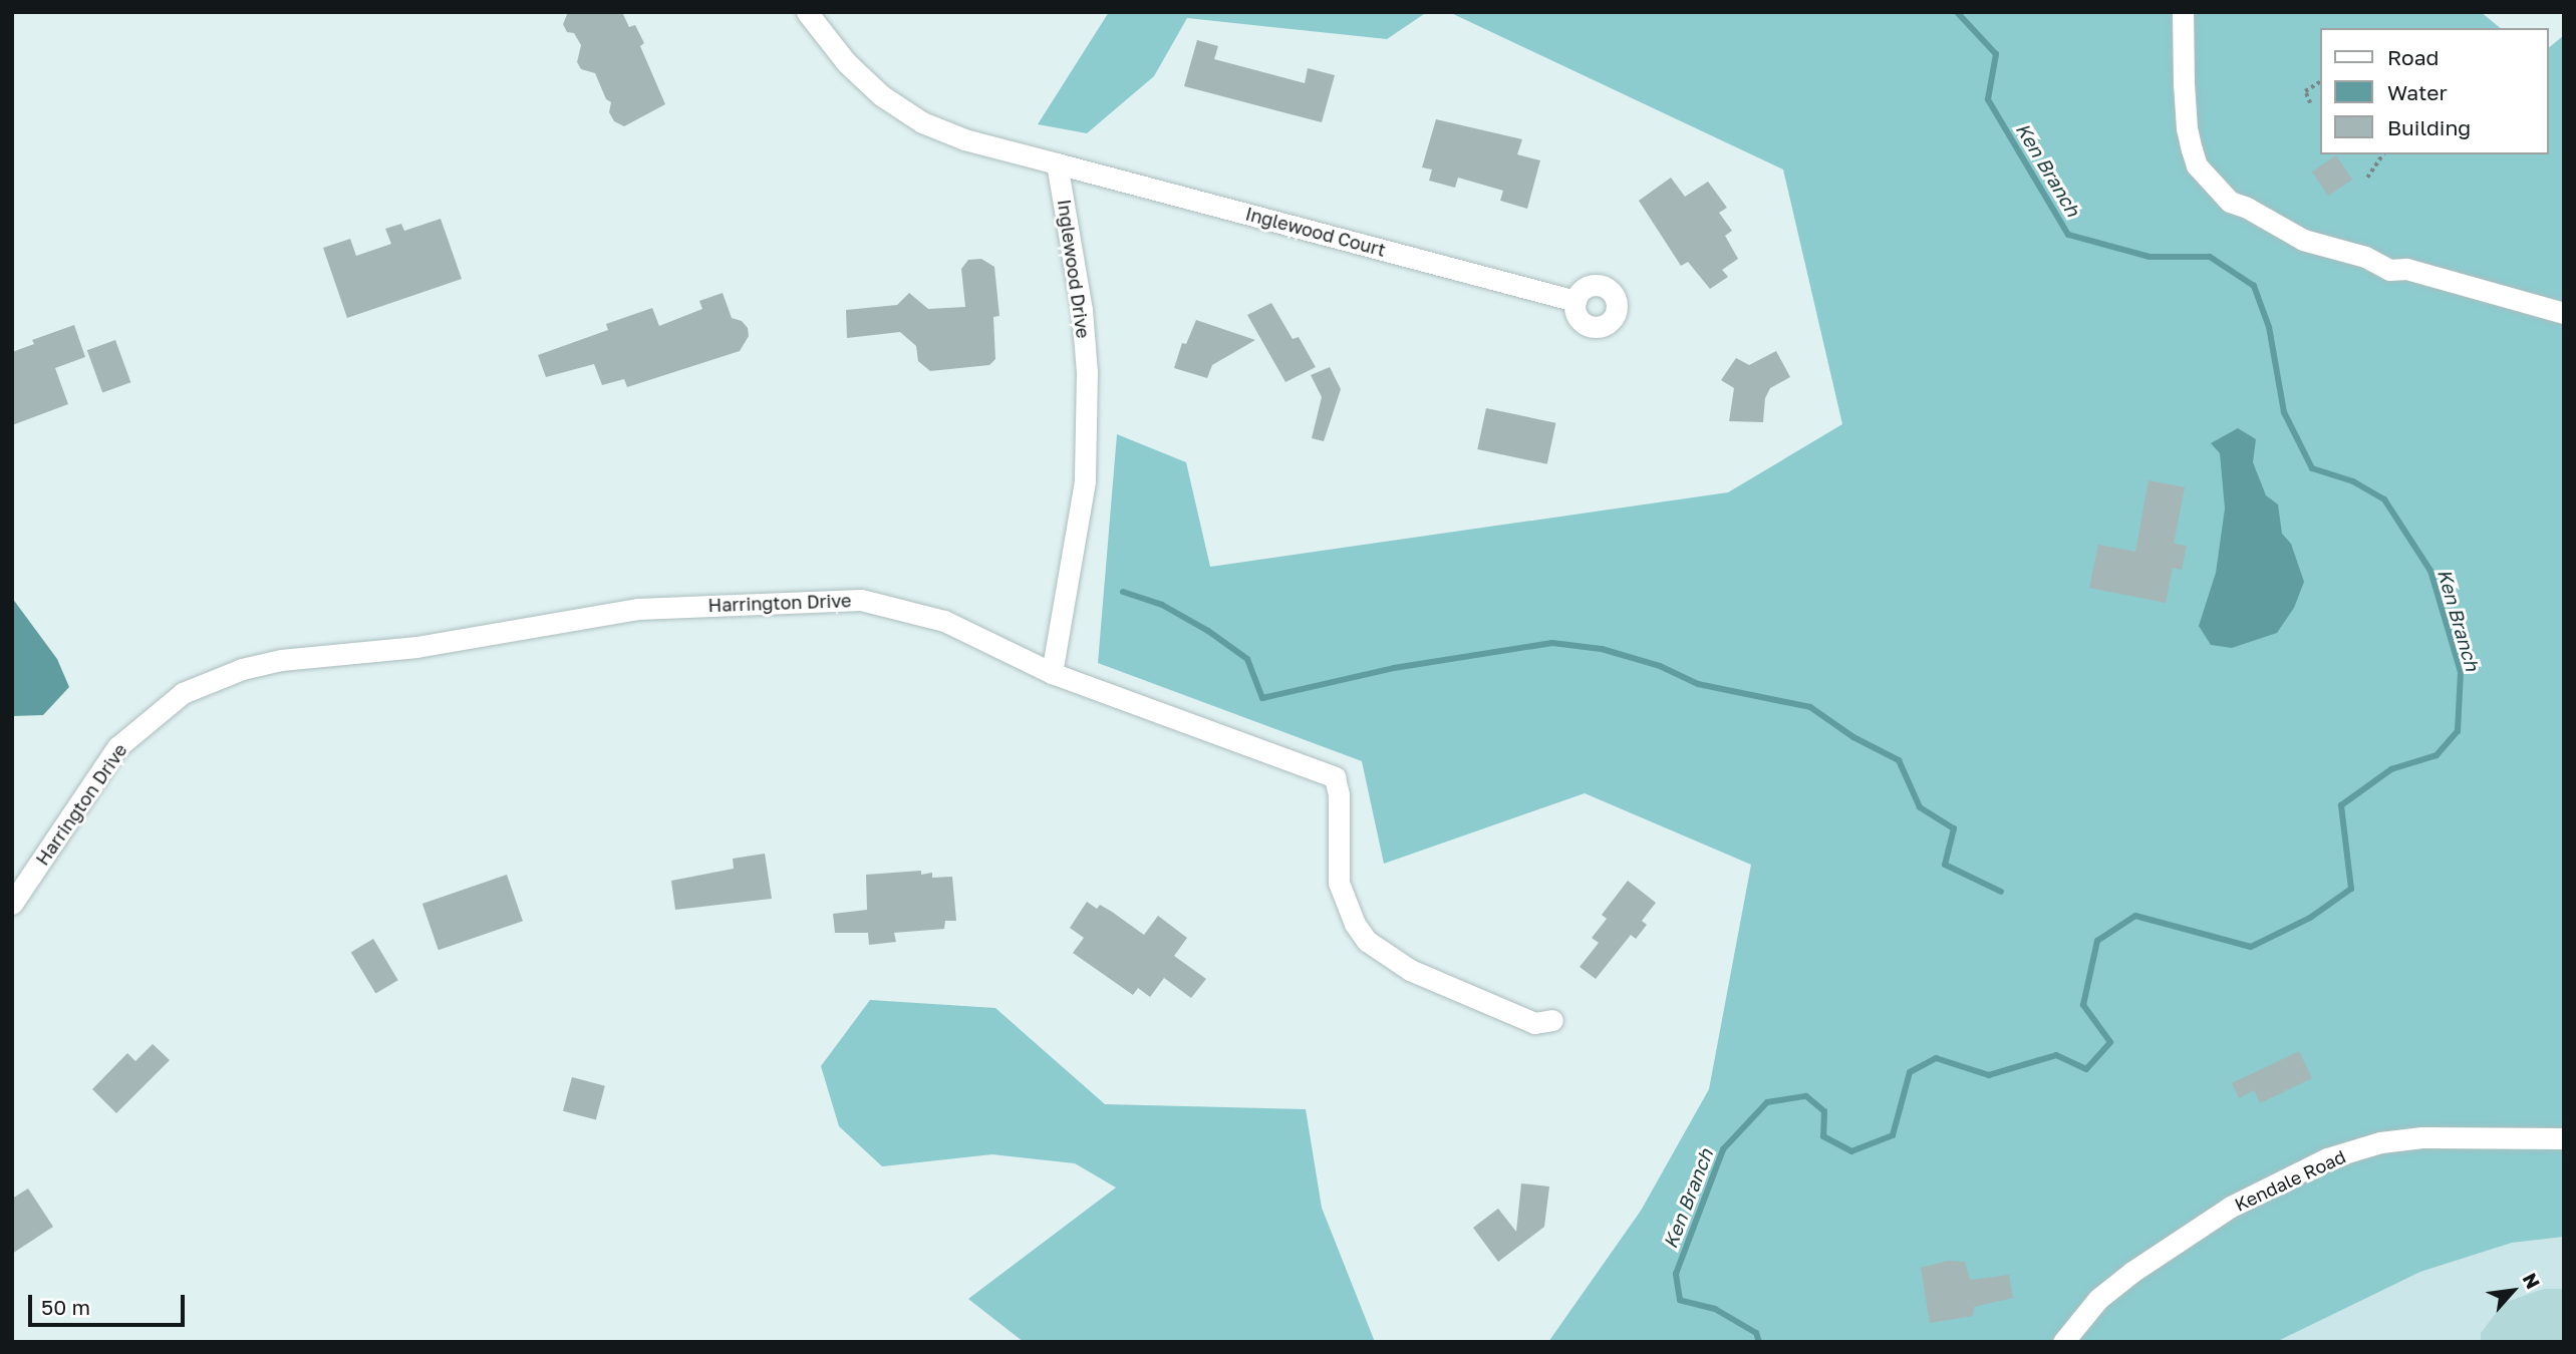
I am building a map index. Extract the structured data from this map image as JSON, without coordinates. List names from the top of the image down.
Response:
{
  "streets": {
    "street": [
      "Inglewood Court",
      "Inglewood Drive",
      "Harrington Drive",
      "Kendale Road"
    ]
  },
  "crossings": [
    ["Inglewood Court", "Inglewood Drive"],
    ["Inglewood Drive", "Harrington Drive"]
  ],
  "water": ["Ken Branch"],
  "legend": ["Road", "Water", "Building"],
  "scale_bar": "50 m",
  "north": "top right"
}
